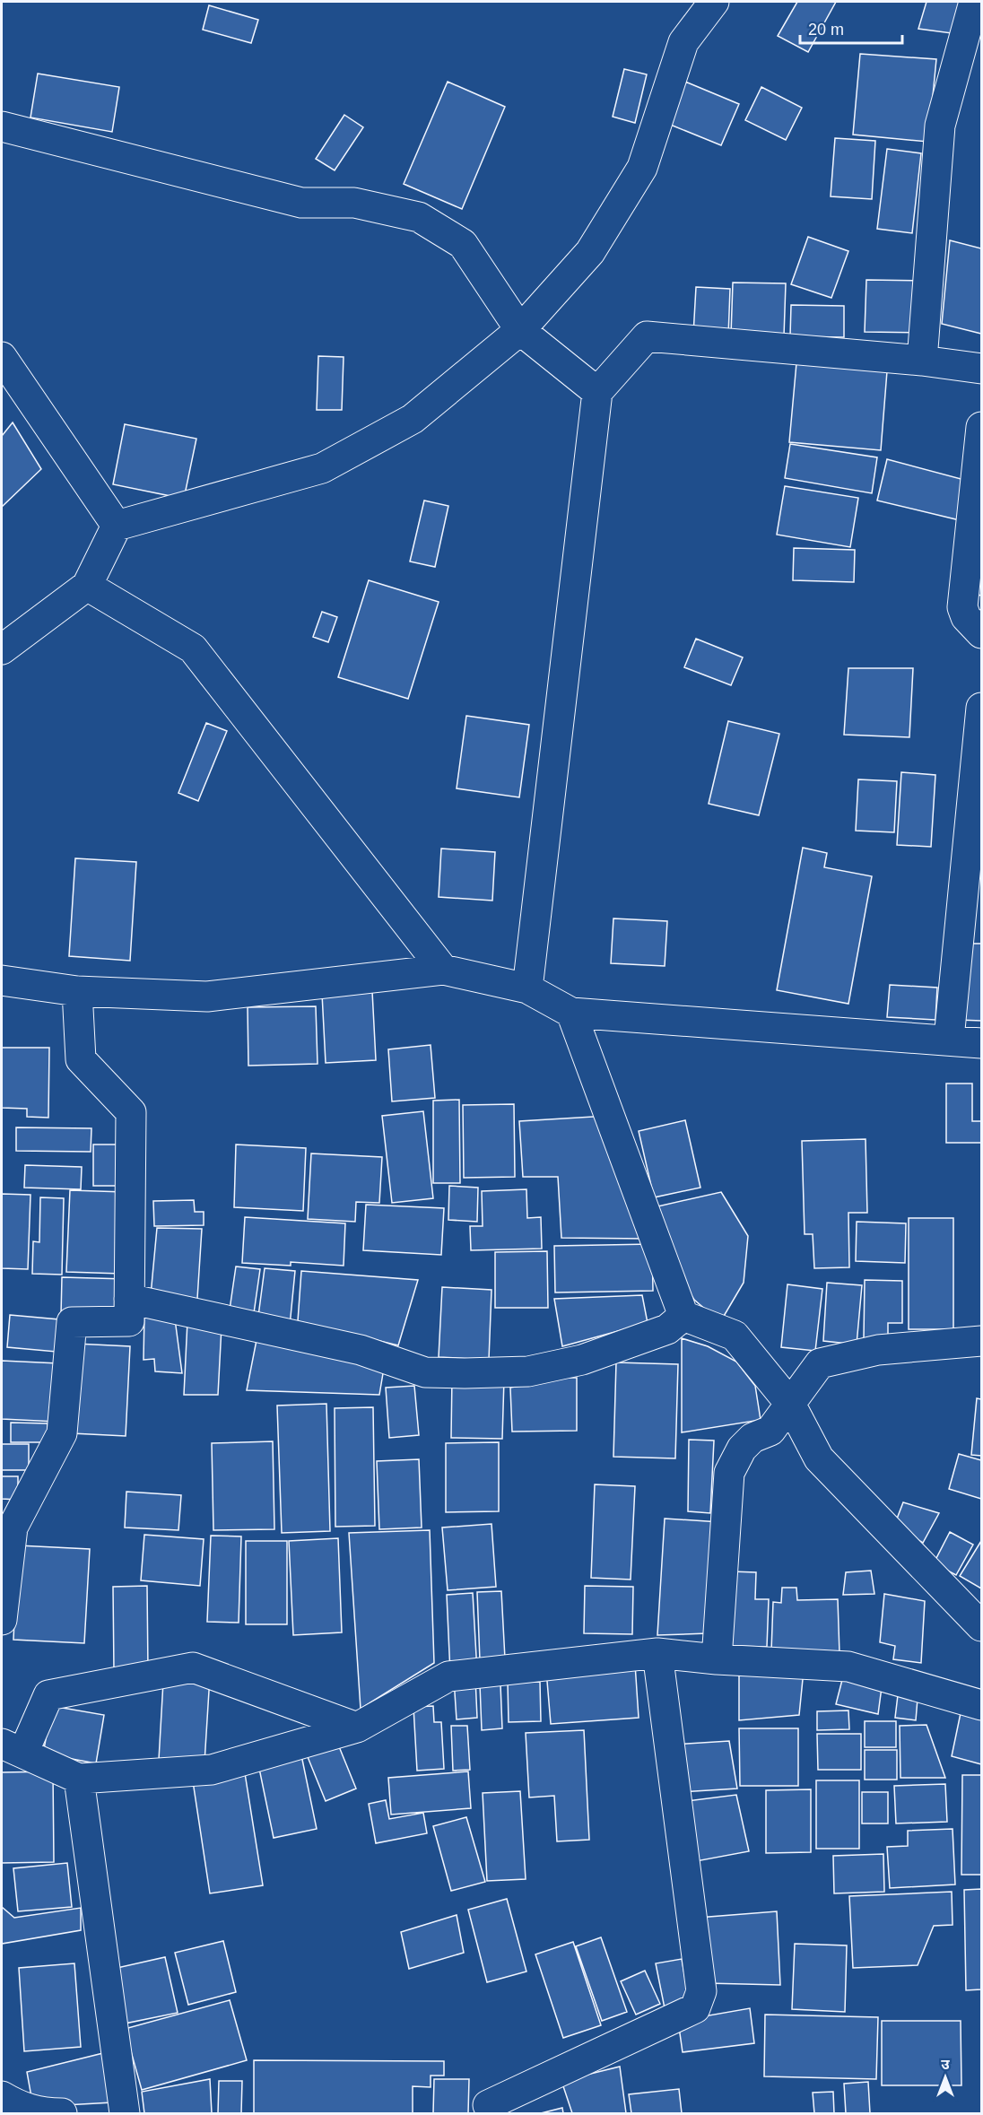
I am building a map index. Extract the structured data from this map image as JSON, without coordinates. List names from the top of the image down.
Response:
{
  "scale_bar": "20 m",
  "north": "top"
}
